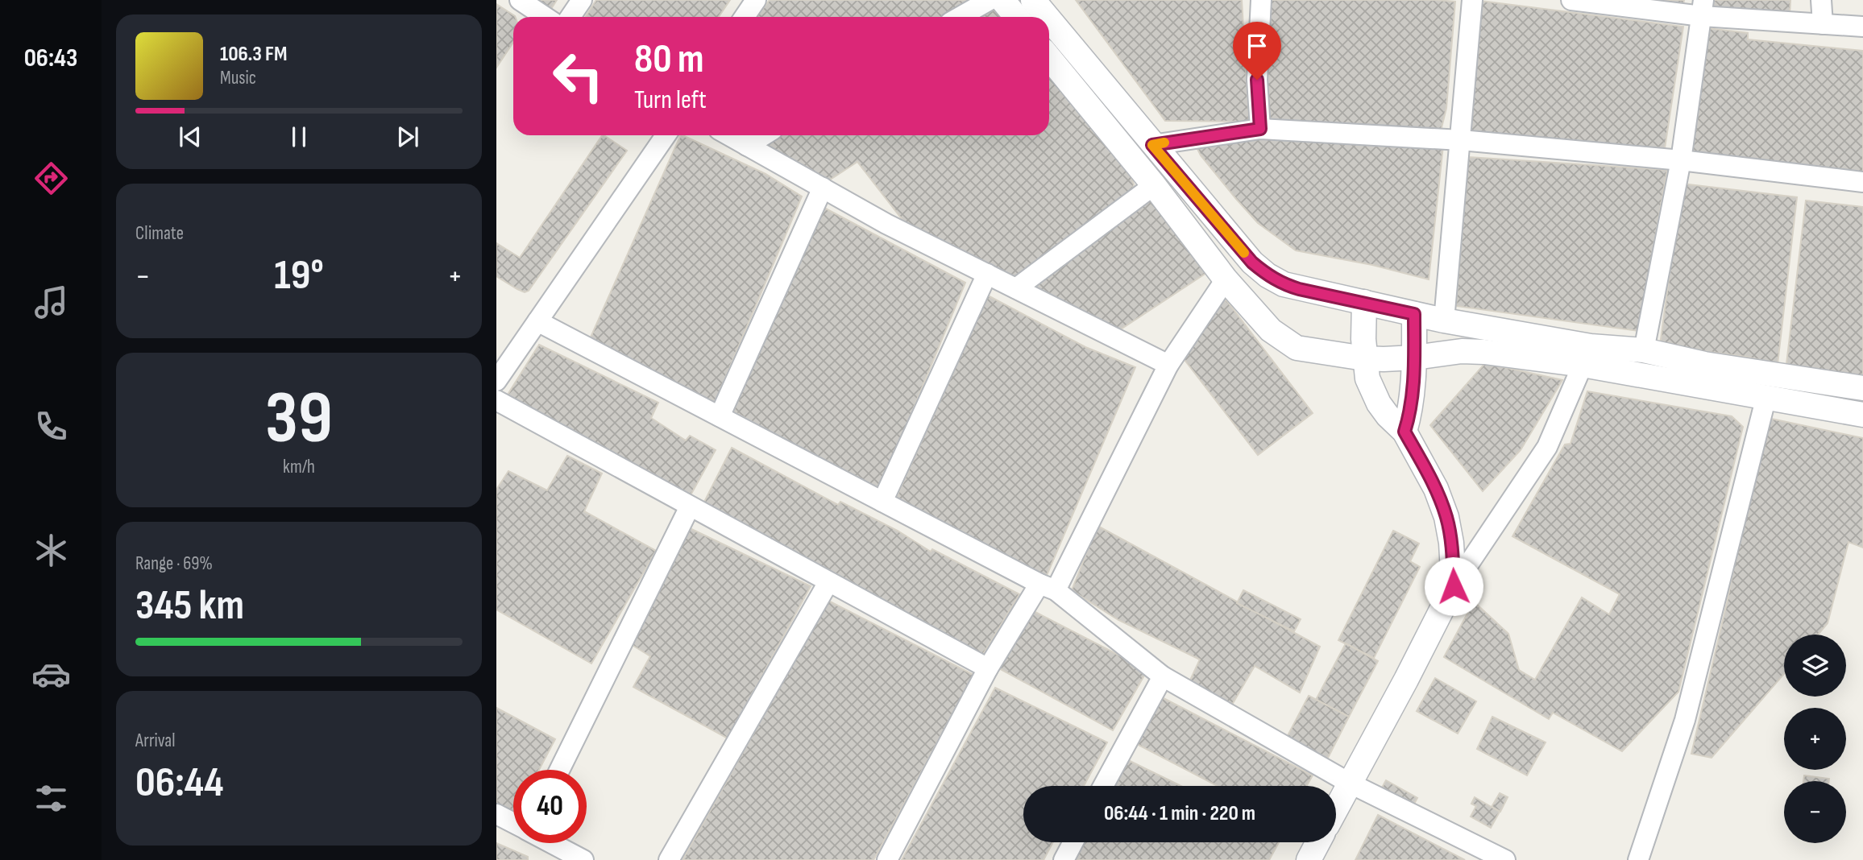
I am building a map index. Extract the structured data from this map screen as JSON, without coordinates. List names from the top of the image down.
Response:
{
  "page": {
    "tabs": "06:43",
    "turn": ["80 m", "Turn left"],
    "song": ["106.3 FM", "Music"],
    "tile": [
      "Climate",
      ["39", "km/h"],
      ["Range · 69%", "345 km"],
      ["Arrival", "06:44"]
    ],
    "heat": ["−", "19°", "+"],
    "map_buttons": ["+", "−"],
    "limit": "40",
    "trip": "06:44 · 1 min · 220 m"
  }
}
